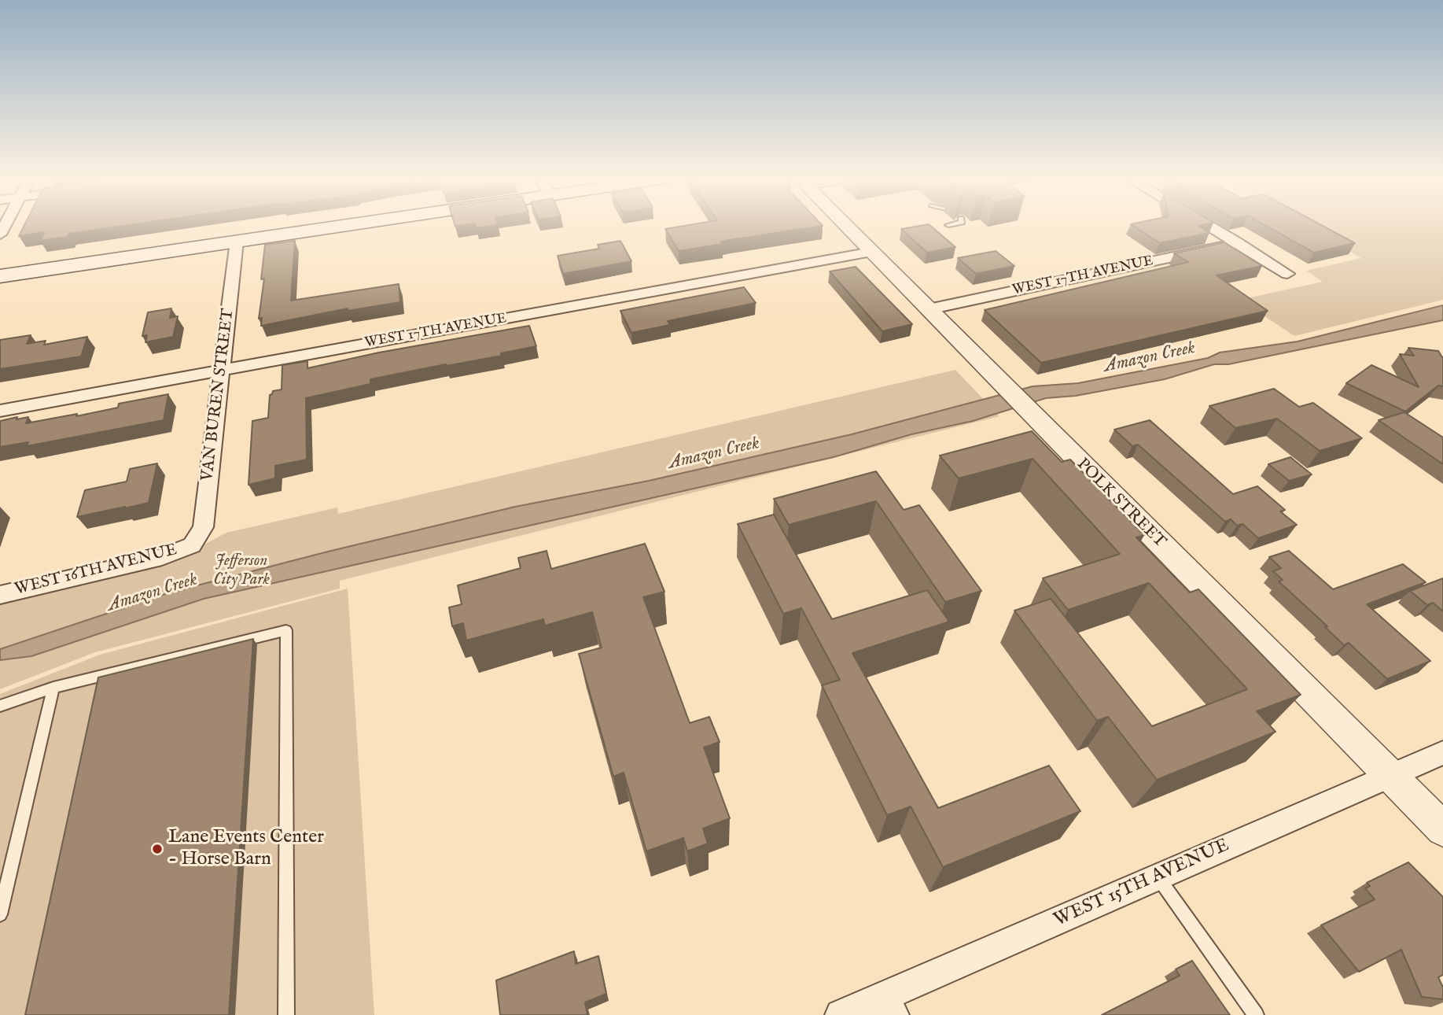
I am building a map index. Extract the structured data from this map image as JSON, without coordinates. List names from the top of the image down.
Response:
{
  "streets": {
    "street": [
      "WEST 17TH AVENUE",
      "VAN BUREN STREET",
      "POLK STREET",
      "WEST 16TH AVENUE",
      "WEST 15TH AVENUE"
    ]
  },
  "crossings": [
    ["WEST 17TH AVENUE", "VAN BUREN STREET"],
    ["WEST 17TH AVENUE", "POLK STREET"],
    ["VAN BUREN STREET", "WEST 16TH AVENUE"],
    ["POLK STREET", "WEST 15TH AVENUE"]
  ],
  "water": ["Amazon Creek"],
  "parks": ["Jefferson City Park"],
  "places": ["Lane Events Center - Horse Barn"]
}
